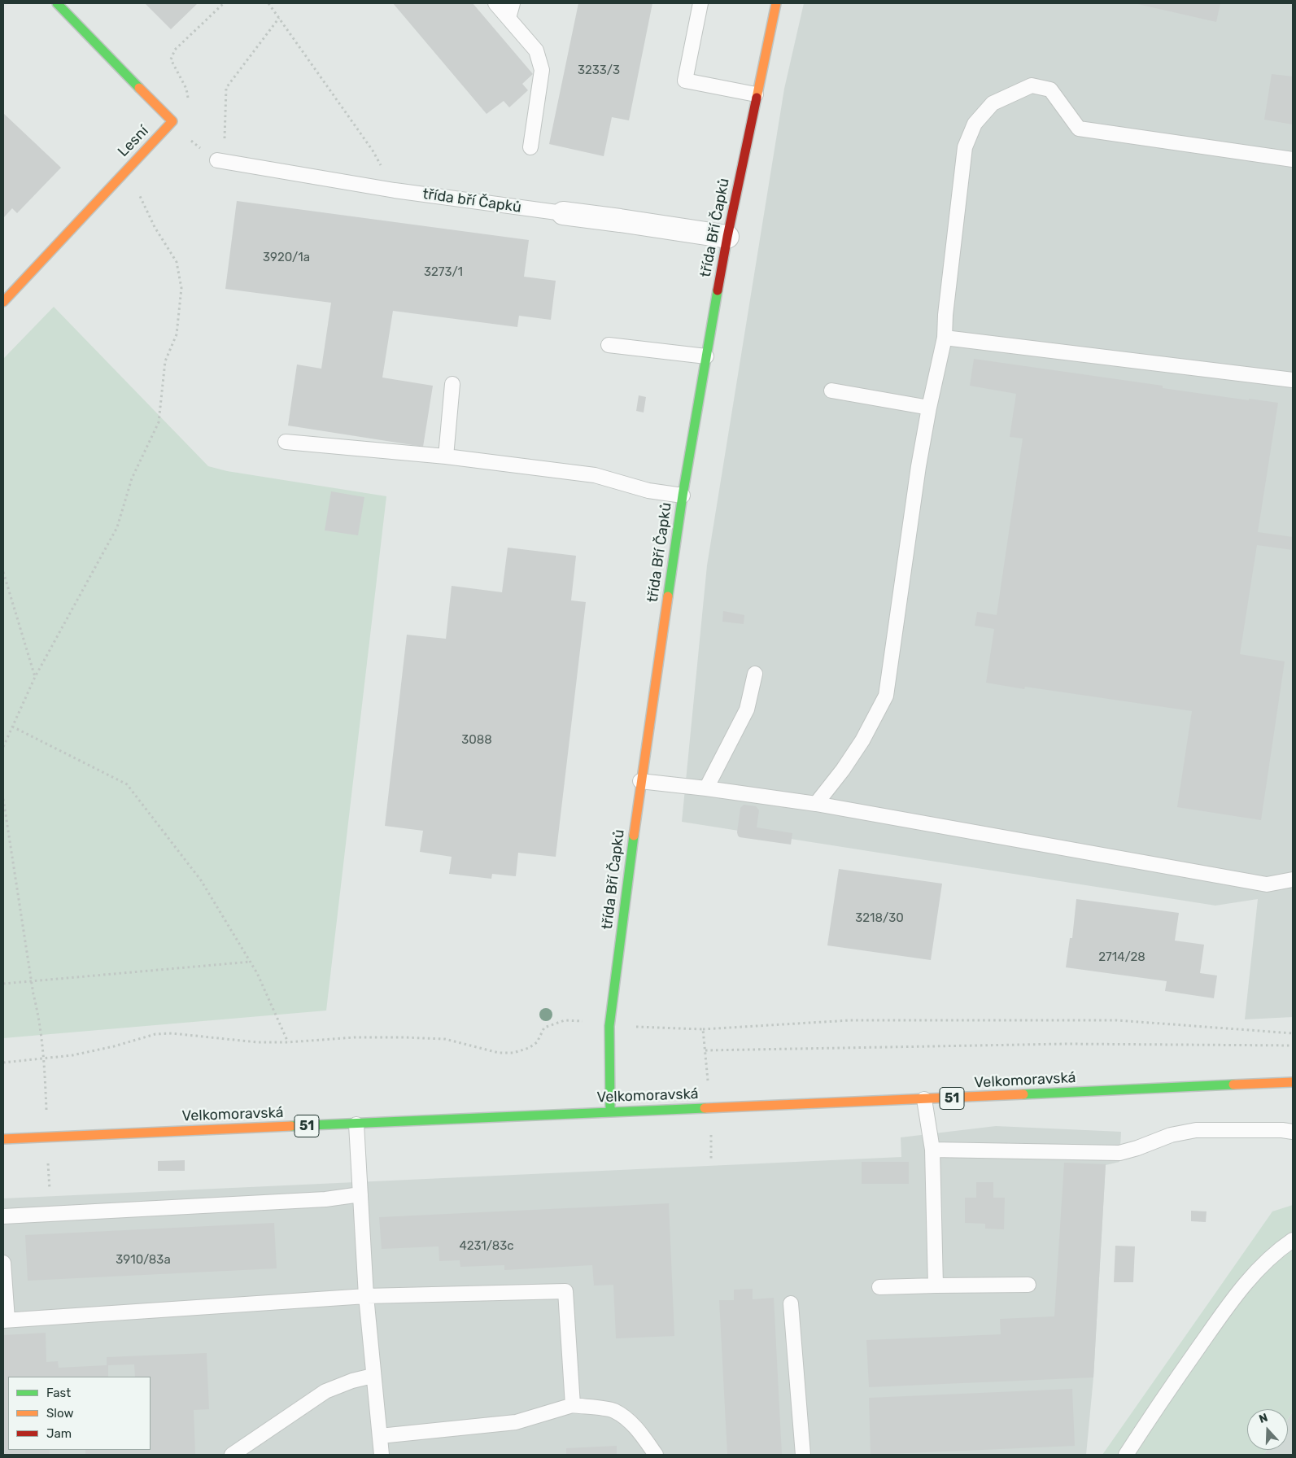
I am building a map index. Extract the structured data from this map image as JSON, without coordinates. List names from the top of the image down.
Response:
{
  "streets": {
    "street": [
      "Lesní",
      "třída bří Čapků",
      "třída Bří Čapků",
      "Velkomoravská",
      "51"
    ]
  },
  "crossings": [
    ["třída bří Čapků", "třída Bří Čapků"],
    ["třída Bří Čapků", "Velkomoravská"]
  ],
  "house_numbers": [
    "3233/3",
    "3920/1a",
    "3273/1",
    "3088",
    "3218/30",
    "2714/28",
    "4231/83c",
    "3910/83a"
  ],
  "legend": ["Fast", "Slow", "Jam"],
  "north": "top"
}
